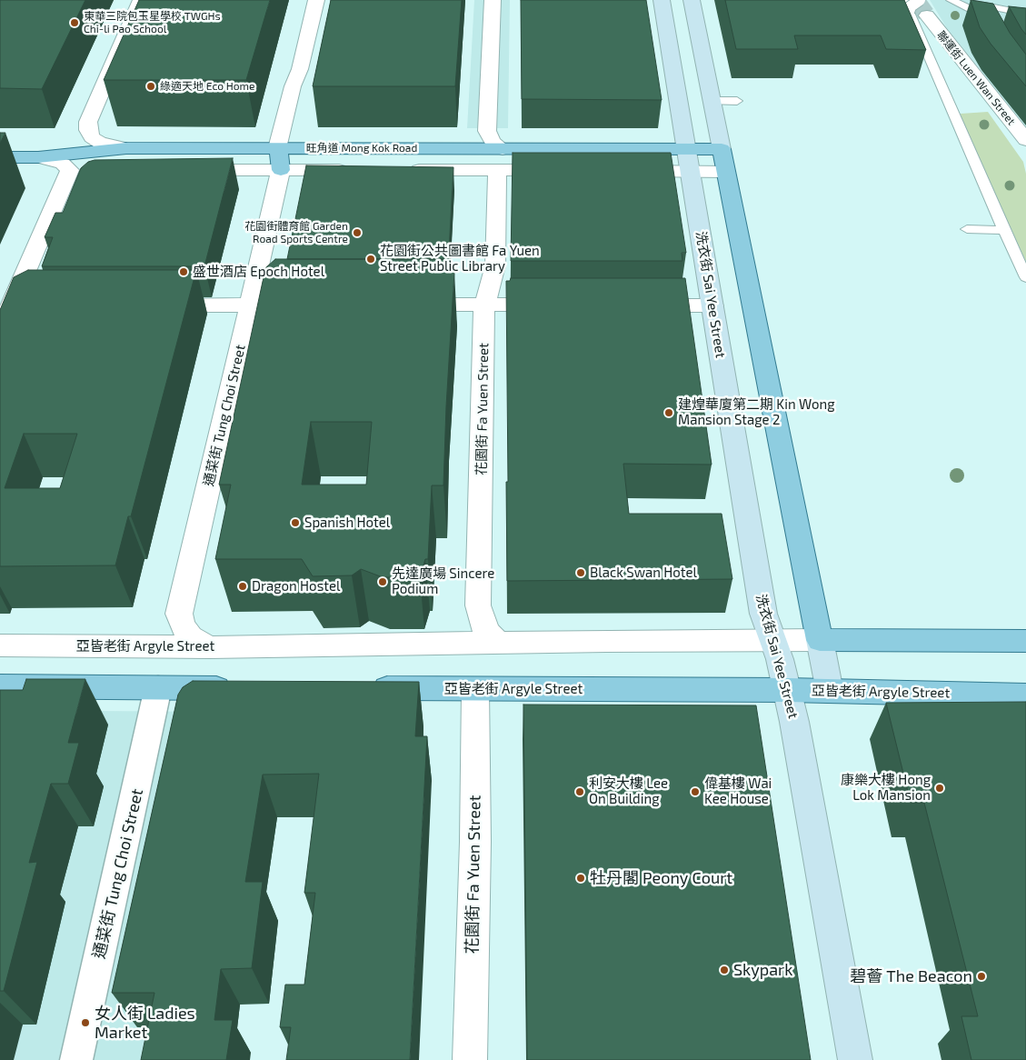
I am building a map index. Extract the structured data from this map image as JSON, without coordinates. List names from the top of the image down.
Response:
{
  "streets": {
    "main road": ["旺角道 Mong Kok Road", "洗衣街 Sai Yee Street", "亞皆老街 Argyle Street"],
    "street": ["聯運街 Luen Wan Street", "花園街 Fa Yuen Street", "通菜街 Tung Choi Street"]
  },
  "crossings": [
    ["旺角道 Mong Kok Road", "花園街 Fa Yuen Street"],
    ["旺角道 Mong Kok Road", "通菜街 Tung Choi Street"],
    ["洗衣街 Sai Yee Street", "亞皆老街 Argyle Street"],
    ["花園街 Fa Yuen Street", "亞皆老街 Argyle Street"],
    ["通菜街 Tung Choi Street", "亞皆老街 Argyle Street"]
  ],
  "places": [
    "東華三院包玉星學校 TWGHs Chi-li Pao School",
    "綠適天地 Eco Home",
    "花園街體育館 Garden Road Sports Centre",
    "花園街公共圖書館 Fa Yuen Street Public Library",
    "盛世酒店 Epoch Hotel",
    "建煌華廈第二期 Kin Wong Mansion Stage 2",
    "Spanish Hotel",
    "Black Swan Hotel",
    "先達廣場 Sincere Podium",
    "Dragon Hostel",
    "康樂大樓 Hong Lok Mansion",
    "利安大樓 Lee On Building",
    "偉基樓 Wai Kee House",
    "牡丹閣 Peony Court",
    "Skypark",
    "碧薈 The Beacon",
    "女人街 Ladies Market"
  ]
}
